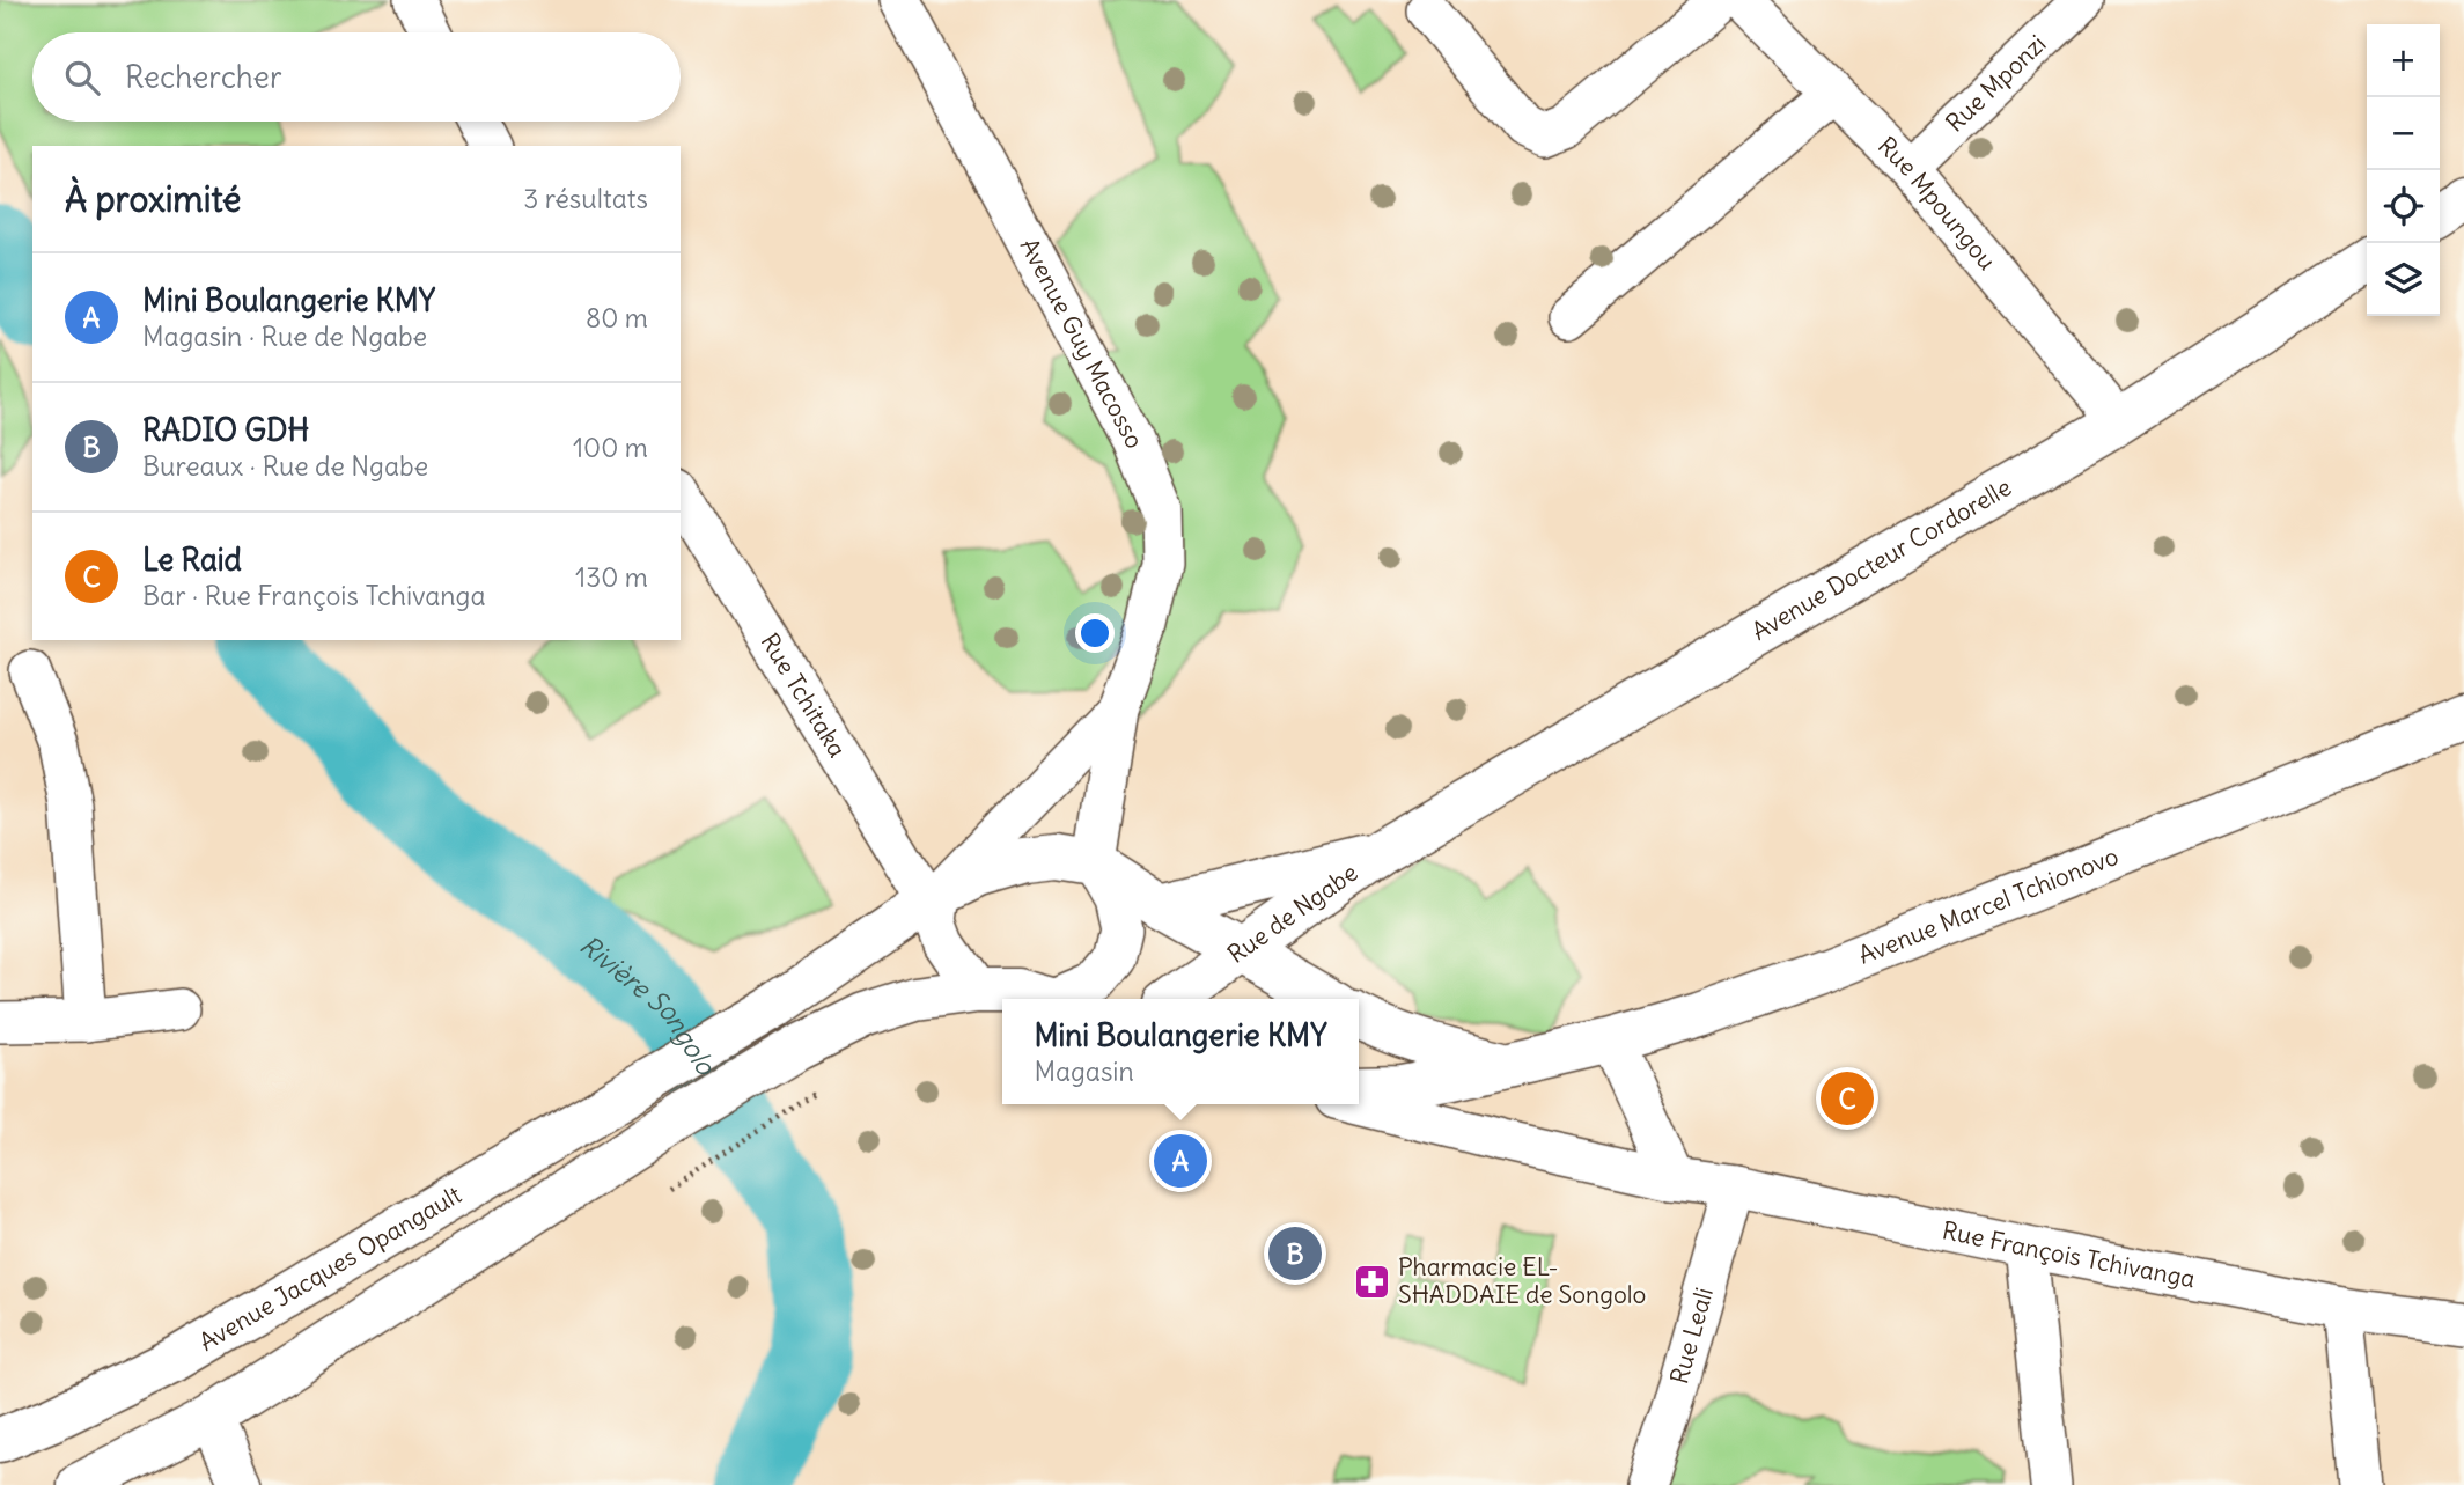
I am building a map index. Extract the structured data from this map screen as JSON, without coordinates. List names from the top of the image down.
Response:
{
  "streets": {
    "main road": [
      "Avenue Docteur Cordorelle",
      "Avenue Marcel Tchionovo",
      "Rue de Ngabe",
      "Avenue Jacques Opangault"
    ],
    "street": [
      "Rue Mponzi",
      "Rue Mpoungou",
      "Avenue Guy Macosso",
      "Rue Tchitaka",
      "Rue François Tchivanga",
      "Rue Leali"
    ]
  },
  "crossings": [
    ["Rue Mponzi", "Rue Mpoungou"],
    ["Rue Mpoungou", "Avenue Docteur Cordorelle"],
    ["Avenue Docteur Cordorelle", "Rue de Ngabe"],
    ["Rue Tchitaka", "Avenue Jacques Opangault"],
    ["Rue François Tchivanga", "Rue Leali"]
  ],
  "water": ["Rivière Songolo"],
  "places": {
    "pharmacy": ["Pharmacie EL- SHADDAIE de Songolo"]
  },
  "page": {
    "map_buttons": ["+", "−"],
    "search": "Rechercher",
    "heading": ["À proximité", "3 résultats"],
    "list": [
      {
        "mark": "A",
        "name": "Mini Boulangerie KMY",
        "note": "Magasin · Rue de Ngabe",
        "value": "80 m"
      },
      {
        "mark": "B",
        "name": "RADIO GDH",
        "note": "Bureaux · Rue de Ngabe",
        "value": "100 m"
      },
      {
        "mark": "C",
        "name": "Le Raid",
        "note": "Bar · Rue François Tchivanga",
        "value": "130 m"
      }
    ],
    "popup": ["Mini Boulangerie KMY", "Magasin"],
    "pins": ["C", "A", "B"]
  }
}
